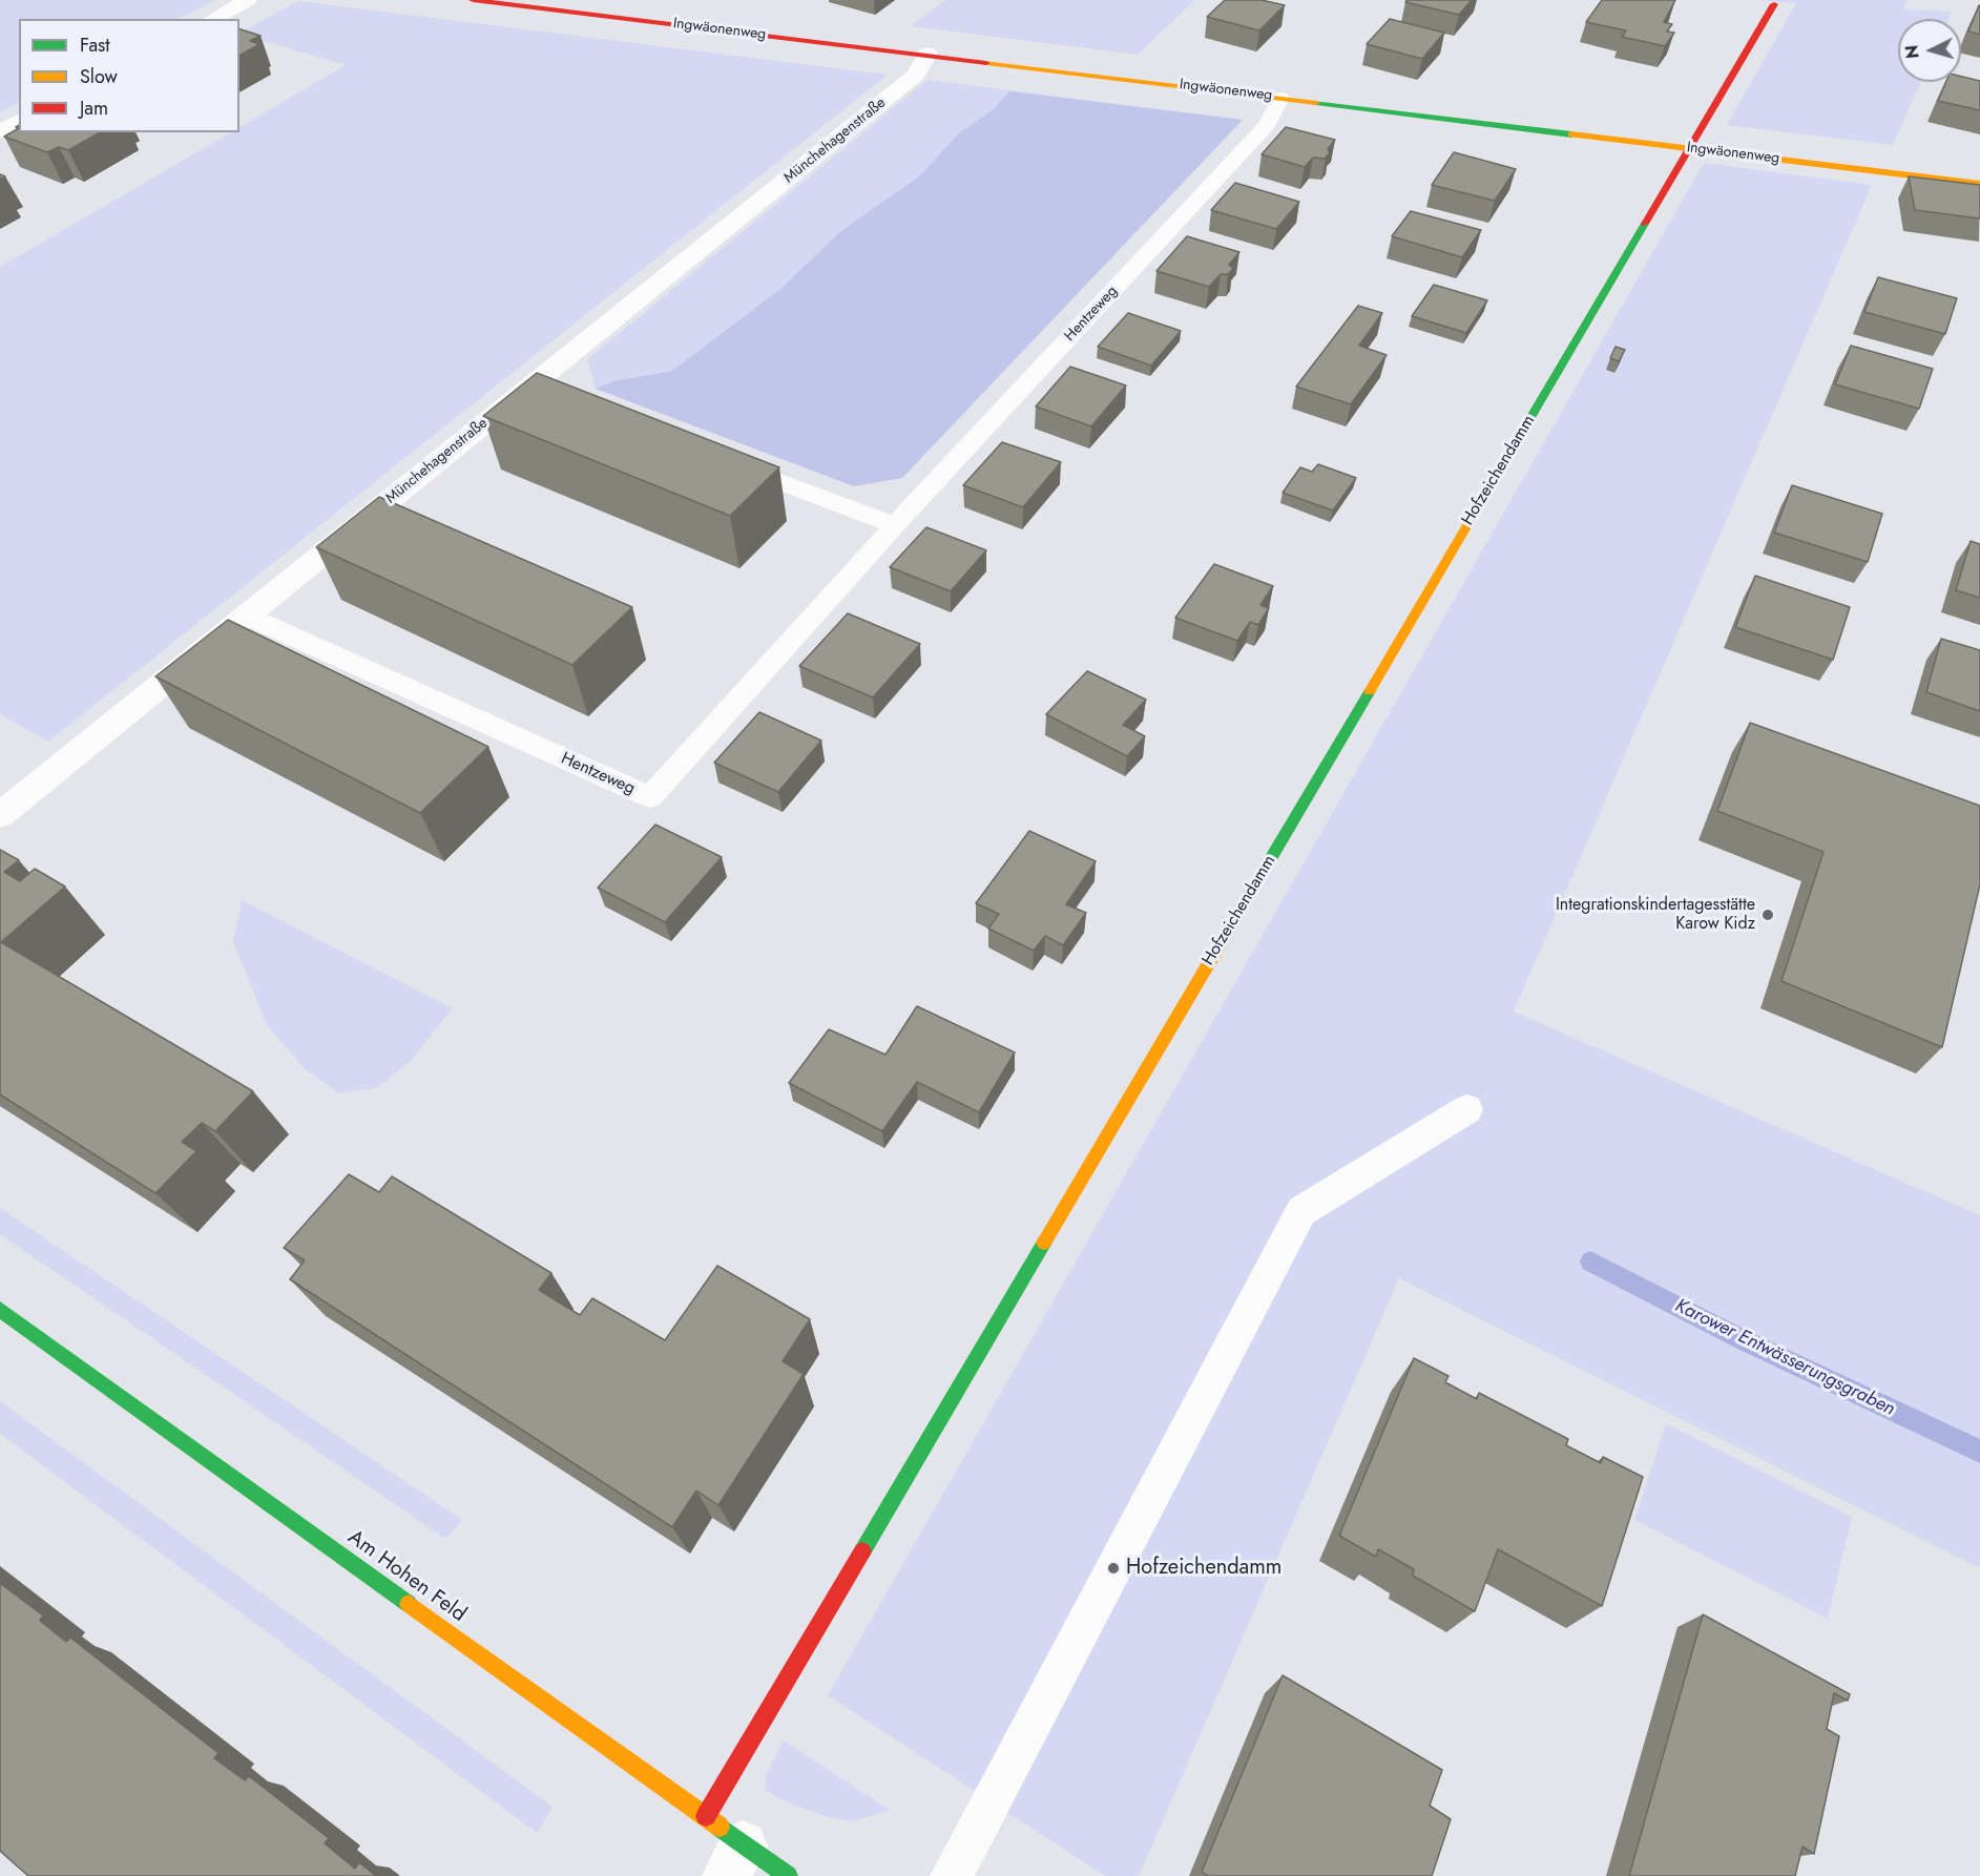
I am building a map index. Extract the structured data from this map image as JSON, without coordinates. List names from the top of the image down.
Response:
{
  "streets": {
    "street": [
      "Ingwäonenweg",
      "Münchehagenstraße",
      "Hofzeichendamm",
      "Am Hohen Feld"
    ],
    "lane": ["Hentzeweg"]
  },
  "crossings": [
    ["Ingwäonenweg", "Münchehagenstraße"],
    ["Ingwäonenweg", "Hentzeweg"],
    ["Ingwäonenweg", "Hofzeichendamm"],
    ["Münchehagenstraße", "Hentzeweg"],
    ["Hofzeichendamm", "Am Hohen Feld"]
  ],
  "water": ["Karower Entwässerungsgraben"],
  "places": ["Integrationskindertagesstätte Karow Kidz", "Hofzeichendamm"],
  "legend": ["Fast", "Slow", "Jam"],
  "north": "left"
}
